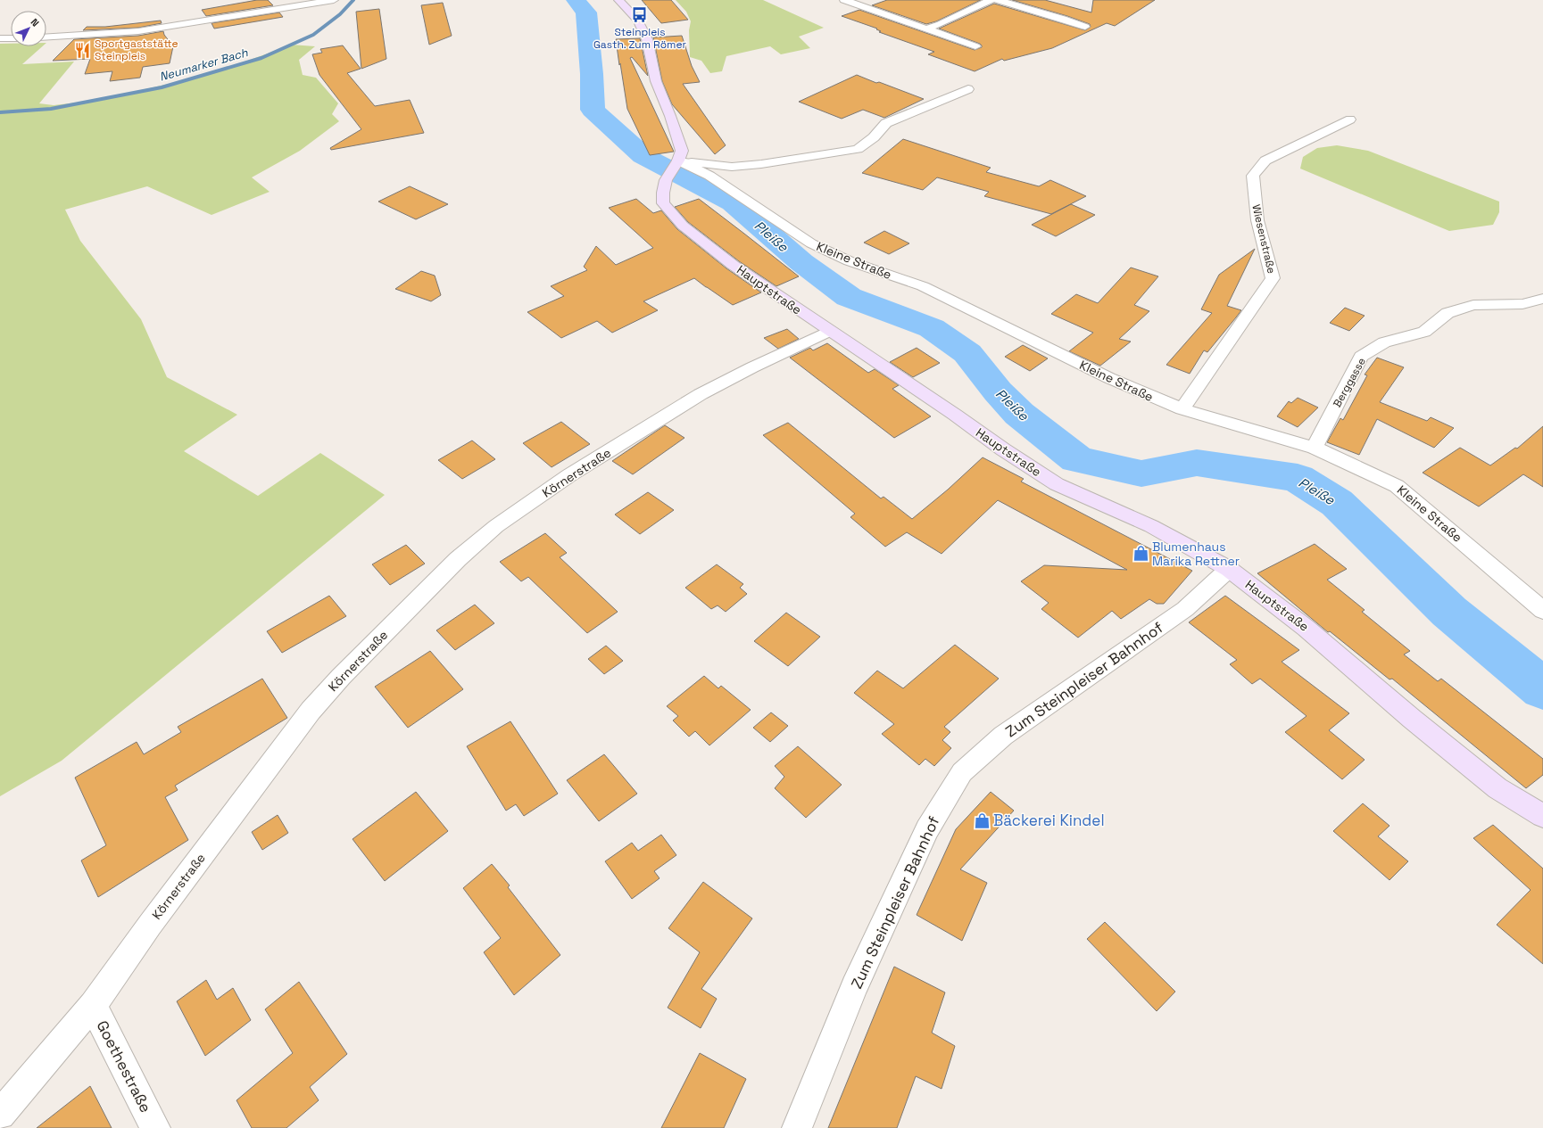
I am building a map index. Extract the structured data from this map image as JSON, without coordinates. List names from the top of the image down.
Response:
{
  "streets": {
    "main road": ["Hauptstraße"],
    "street": [
      "Wiesenstraße",
      "Kleine Straße",
      "Berggasse",
      "Körnerstraße",
      "Zum Steinpleiser Bahnhof",
      "Goethestraße"
    ]
  },
  "crossings": [
    ["Wiesenstraße", "Kleine Straße"],
    ["Kleine Straße", "Hauptstraße"],
    ["Kleine Straße", "Berggasse"],
    ["Hauptstraße", "Körnerstraße"],
    ["Hauptstraße", "Zum Steinpleiser Bahnhof"],
    ["Körnerstraße", "Goethestraße"]
  ],
  "water": ["Neumarker Bach", "Pleiße"],
  "places": {
    "bus stop": ["Steinpleis Gasth. Zum Römer"],
    "restaurant": ["Sportgaststätte Steinpleis"],
    "shop": ["Blumenhaus Marika Rettner", "Bäckerei Kindel"]
  },
  "north": "top right"
}
